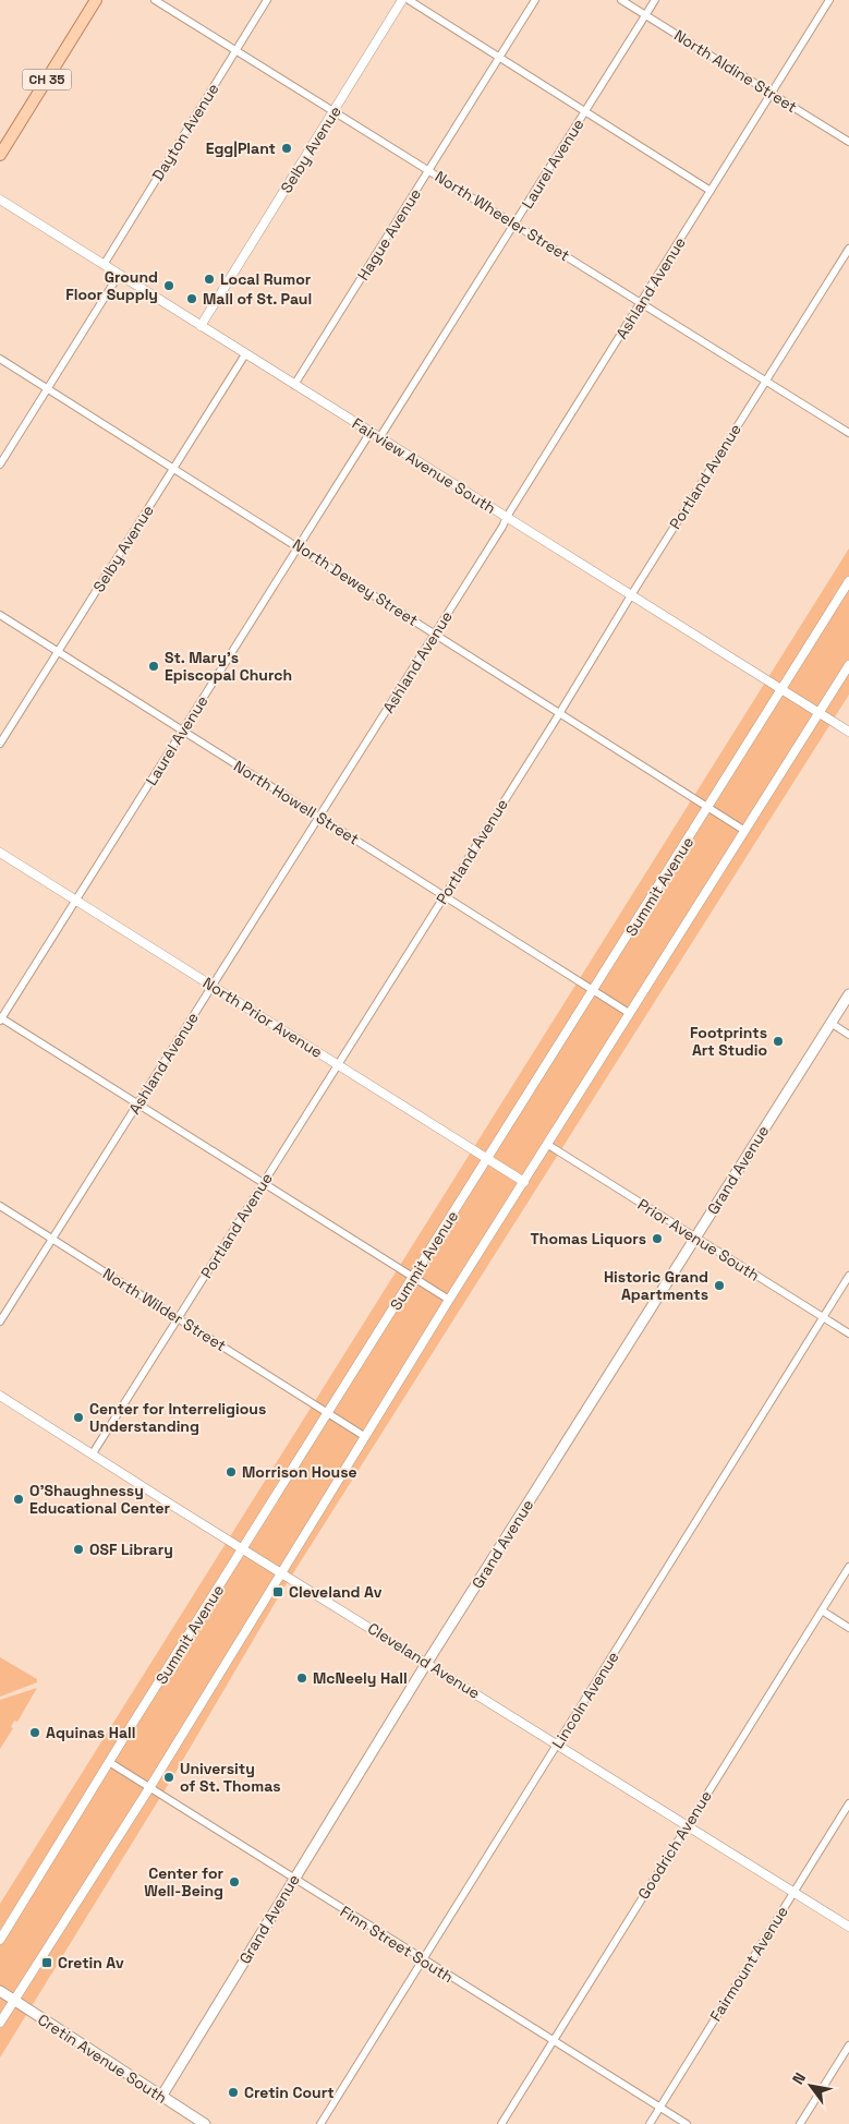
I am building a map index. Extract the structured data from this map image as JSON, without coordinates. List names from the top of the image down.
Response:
{
  "streets": {
    "main road": ["CH 35", "Grand Avenue", "Cretin Avenue South"],
    "street": [
      "North Aldine Street",
      "Dayton Avenue",
      "Selby Avenue",
      "Laurel Avenue",
      "North Wheeler Street",
      "Hague Avenue",
      "Ashland Avenue",
      "Fairview Avenue South",
      "Portland Avenue",
      "North Dewey Street",
      "North Howell Street",
      "Summit Avenue",
      "North Prior Avenue",
      "Prior Avenue South",
      "North Wilder Street",
      "Cleveland Avenue",
      "Lincoln Avenue",
      "Goodrich Avenue",
      "Finn Street South",
      "Fairmount Avenue"
    ]
  },
  "crossings": [
    ["North Aldine Street", "Laurel Avenue"],
    ["North Aldine Street", "Ashland Avenue"],
    ["Dayton Avenue", "North Wheeler Street"],
    ["Dayton Avenue", "Fairview Avenue South"],
    ["Selby Avenue", "North Wheeler Street"],
    ["Selby Avenue", "Fairview Avenue South"],
    ["Selby Avenue", "North Dewey Street"],
    ["Selby Avenue", "North Howell Street"],
    ["Laurel Avenue", "North Wheeler Street"],
    ["Laurel Avenue", "Fairview Avenue South"],
    ["Laurel Avenue", "North Dewey Street"],
    ["Laurel Avenue", "North Howell Street"],
    ["Laurel Avenue", "North Prior Avenue"],
    ["North Wheeler Street", "Hague Avenue"],
    ["North Wheeler Street", "Ashland Avenue"],
    ["North Wheeler Street", "Portland Avenue"],
    ["Hague Avenue", "Fairview Avenue South"],
    ["Ashland Avenue", "Fairview Avenue South"],
    ["Ashland Avenue", "North Dewey Street"],
    ["Ashland Avenue", "North Howell Street"],
    ["Ashland Avenue", "North Prior Avenue"],
    ["Ashland Avenue", "North Wilder Street"],
    ["Fairview Avenue South", "Portland Avenue"],
    ["Fairview Avenue South", "Summit Avenue"],
    ["Portland Avenue", "North Dewey Street"],
    ["Portland Avenue", "North Howell Street"],
    ["Portland Avenue", "North Prior Avenue"],
    ["Portland Avenue", "North Wilder Street"],
    ["Portland Avenue", "Cleveland Avenue"],
    ["North Dewey Street", "Summit Avenue"],
    ["North Howell Street", "Summit Avenue"],
    ["Summit Avenue", "North Prior Avenue"],
    ["Summit Avenue", "North Wilder Street"],
    ["Summit Avenue", "Cleveland Avenue"],
    ["Summit Avenue", "Finn Street South"],
    ["Grand Avenue", "Prior Avenue South"],
    ["Grand Avenue", "Cleveland Avenue"],
    ["Grand Avenue", "Finn Street South"],
    ["Grand Avenue", "Cretin Avenue South"],
    ["Prior Avenue South", "Lincoln Avenue"],
    ["Cleveland Avenue", "Lincoln Avenue"],
    ["Cleveland Avenue", "Goodrich Avenue"],
    ["Cleveland Avenue", "Fairmount Avenue"],
    ["Lincoln Avenue", "Finn Street South"],
    ["Goodrich Avenue", "Finn Street South"],
    ["Finn Street South", "Fairmount Avenue"]
  ],
  "places": {
    "other": [
      "Egg|Plant",
      "Local Rumor",
      "Ground Floor Supply",
      "Mall of St. Paul",
      "St. Mary's Episcopal Church",
      "Footprints Art Studio",
      "Thomas Liquors",
      "Historic Grand Apartments",
      "Center for Interreligious Understanding",
      "Morrison House",
      "O'Shaughnessy Educational Center",
      "OSF Library",
      "McNeely Hall",
      "Aquinas Hall",
      "University of St. Thomas",
      "Center for Well-Being",
      "Cretin Court"
    ],
    "transit": ["Cleveland Av", "Cretin Av"]
  },
  "north": "top left"
}
